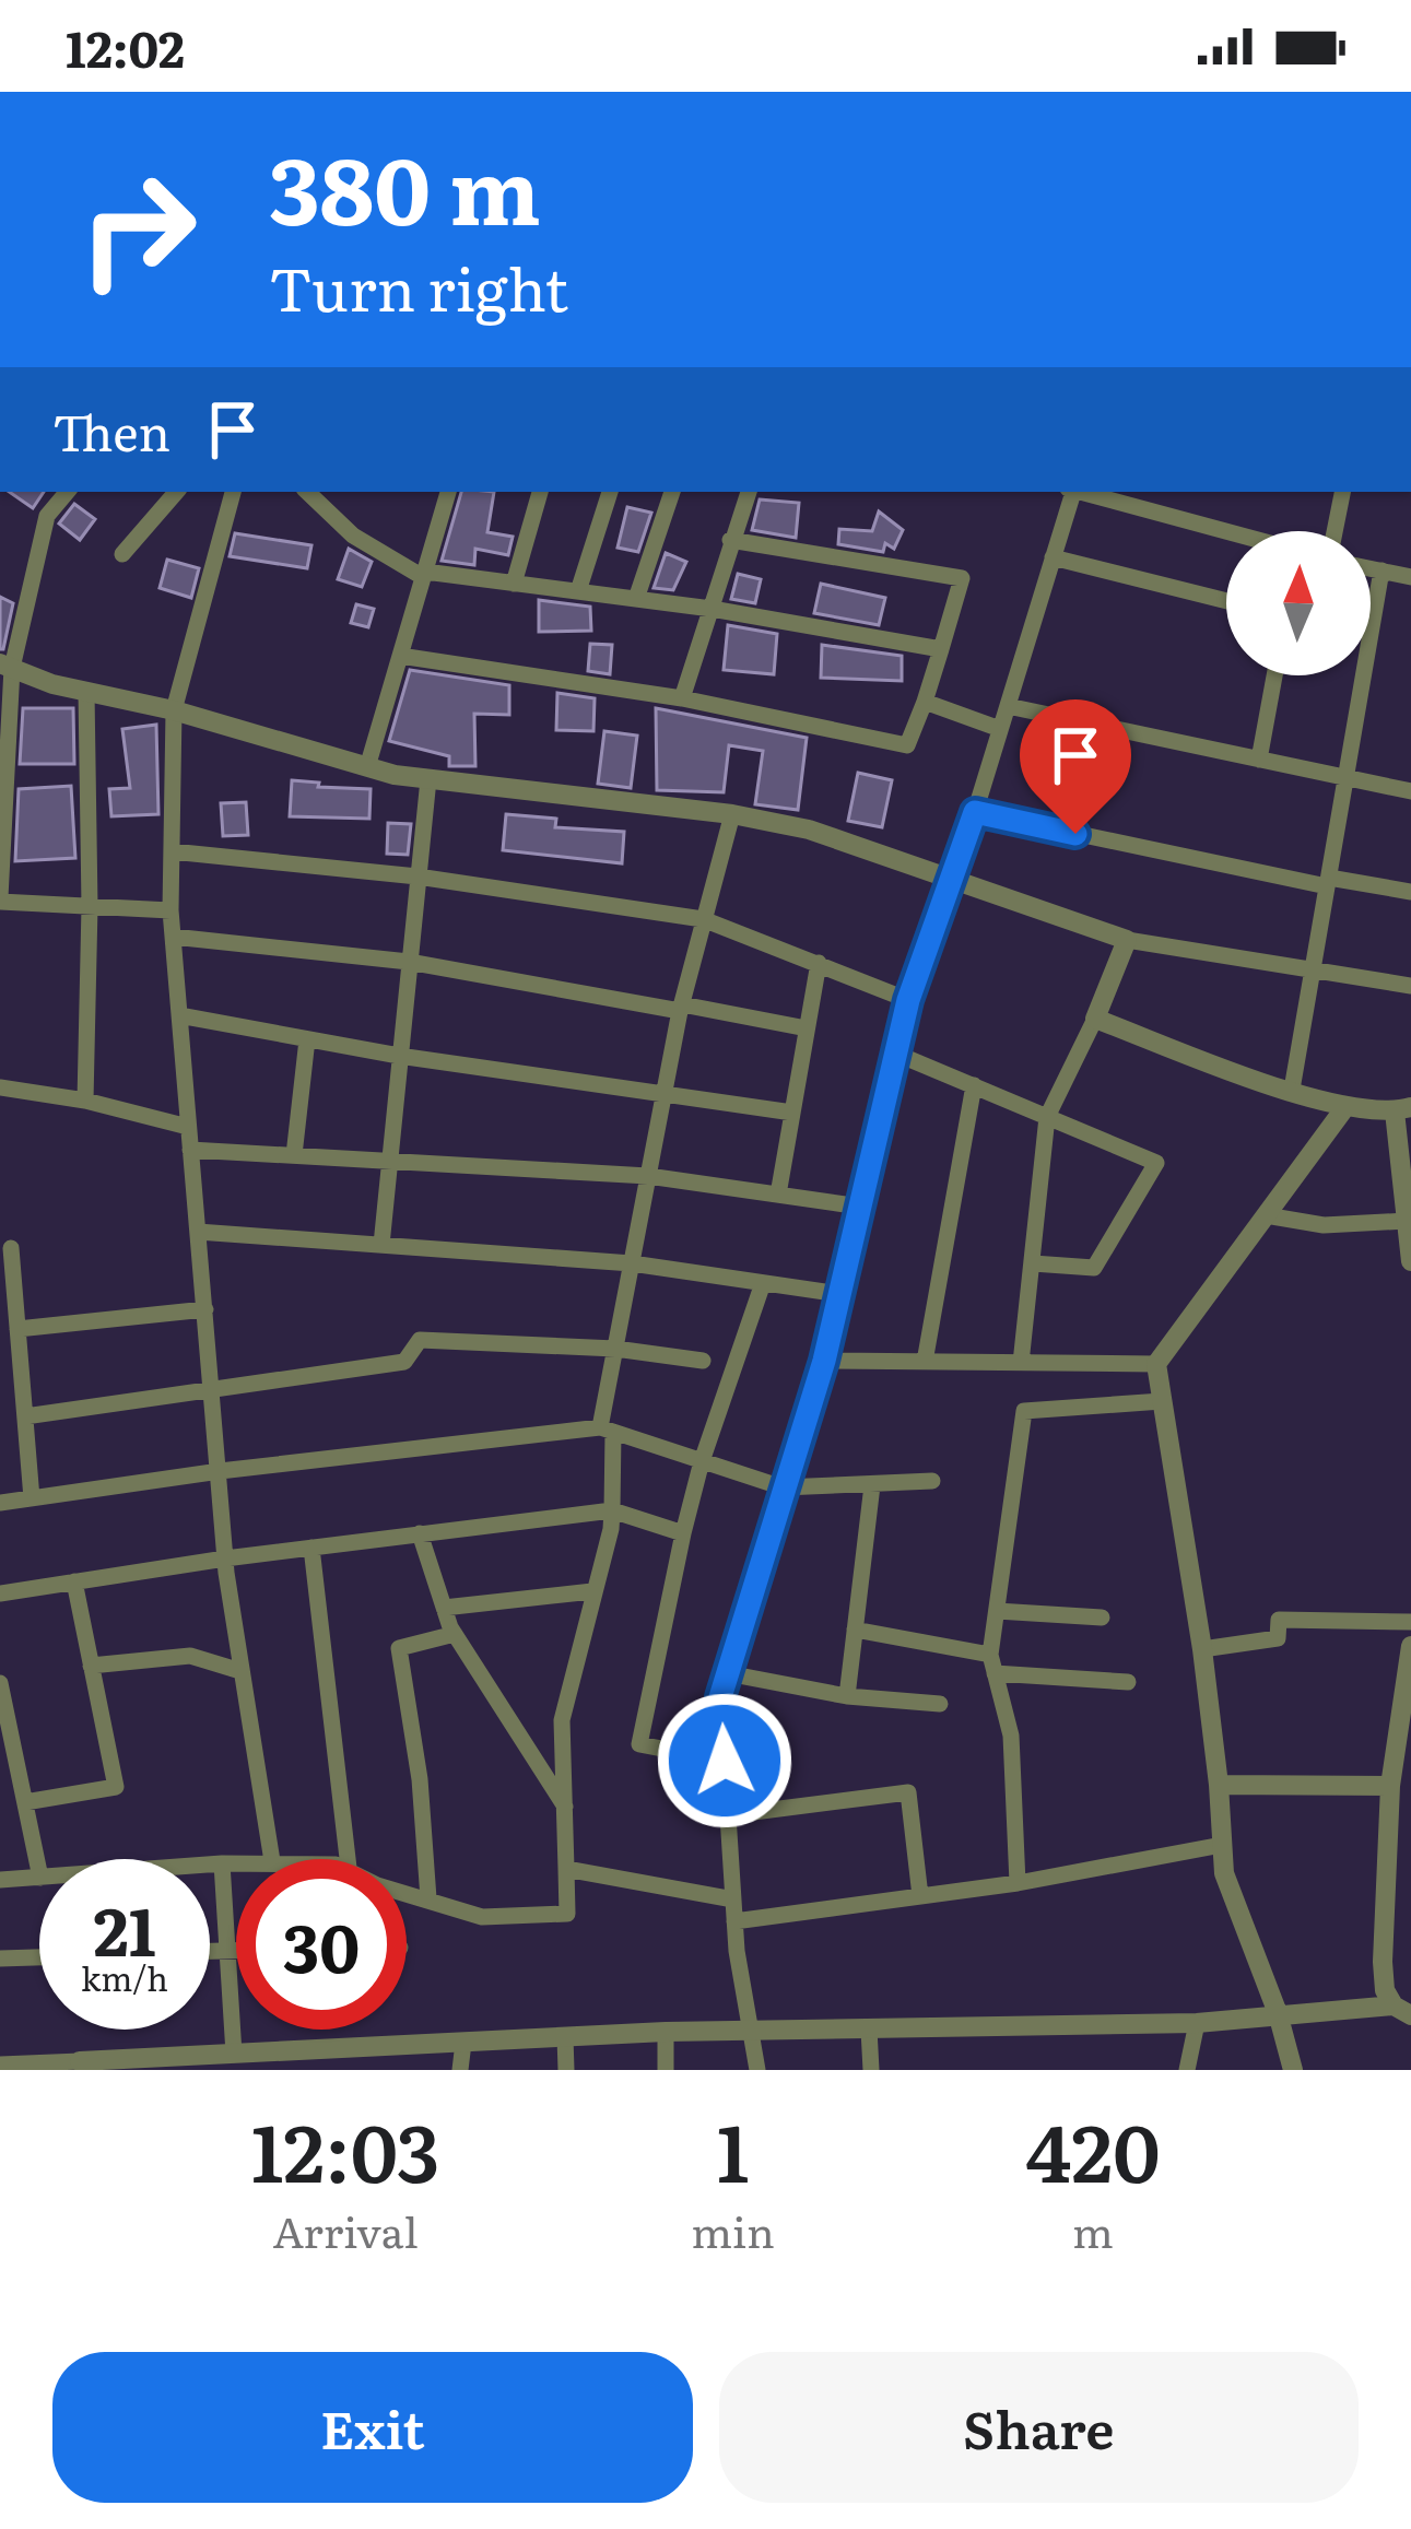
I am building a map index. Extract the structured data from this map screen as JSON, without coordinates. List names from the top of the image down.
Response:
{
  "north": "top",
  "page": {
    "status": "12:02",
    "turn": ["380 m", "Turn right"],
    "then": "Then",
    "speed": "21 km/h",
    "limit": "30",
    "eta": [
      "12:03",
      "Arrival",
      "1",
      "min",
      "420",
      "m"
    ],
    "buttons": ["Exit", "Share"]
  }
}
